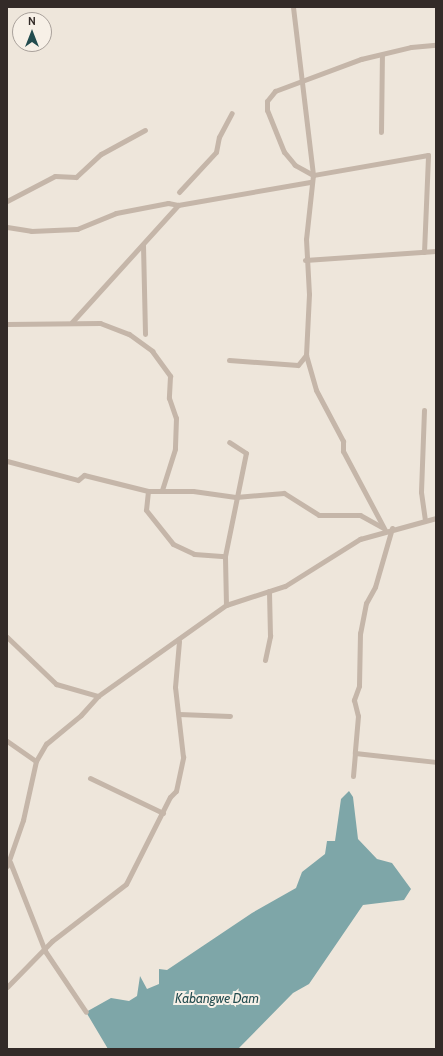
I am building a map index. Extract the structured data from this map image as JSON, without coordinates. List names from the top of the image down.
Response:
{
  "water": ["Kabangwe Dam"],
  "north": "top"
}
